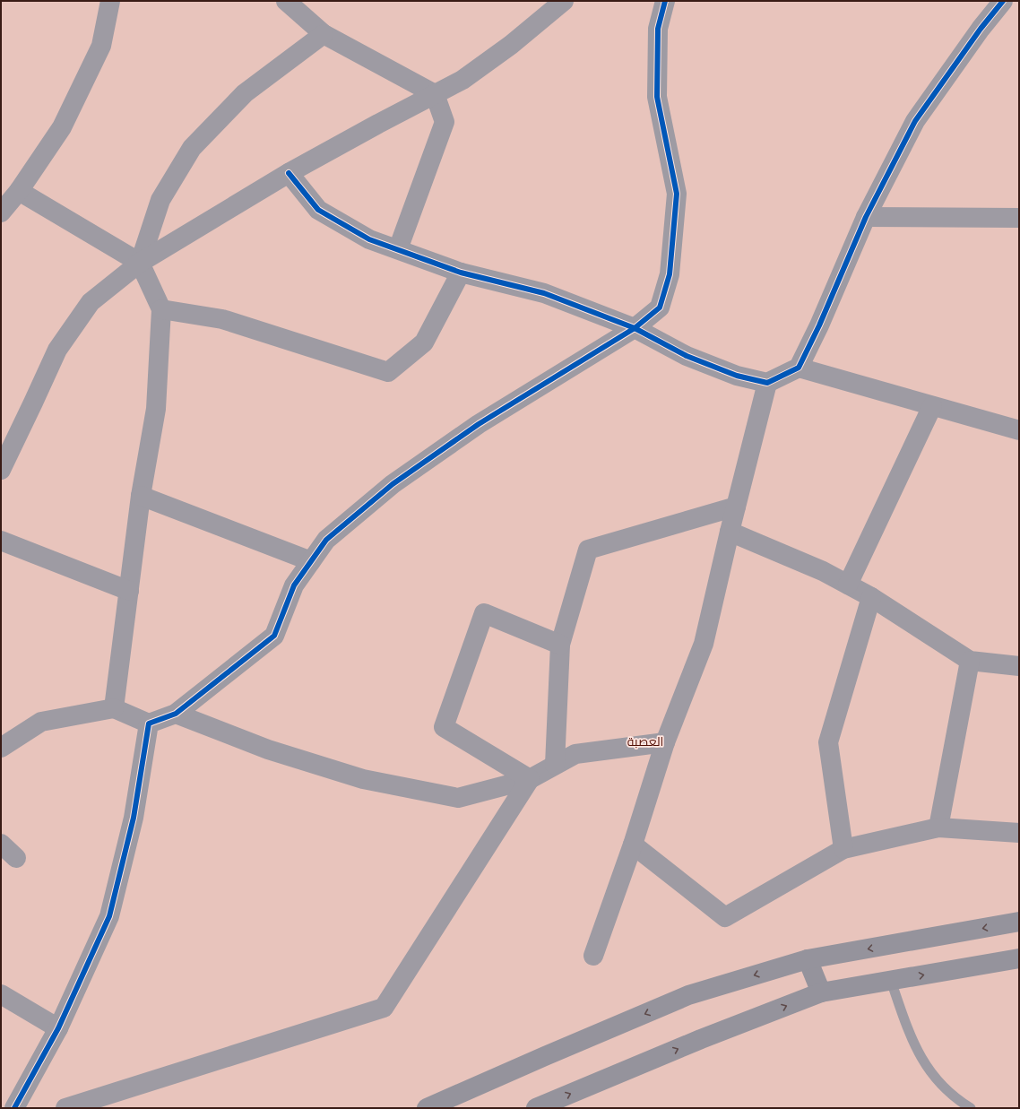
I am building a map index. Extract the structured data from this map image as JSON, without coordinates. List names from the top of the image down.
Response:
{
  "districts": ["العصبة"]
}
